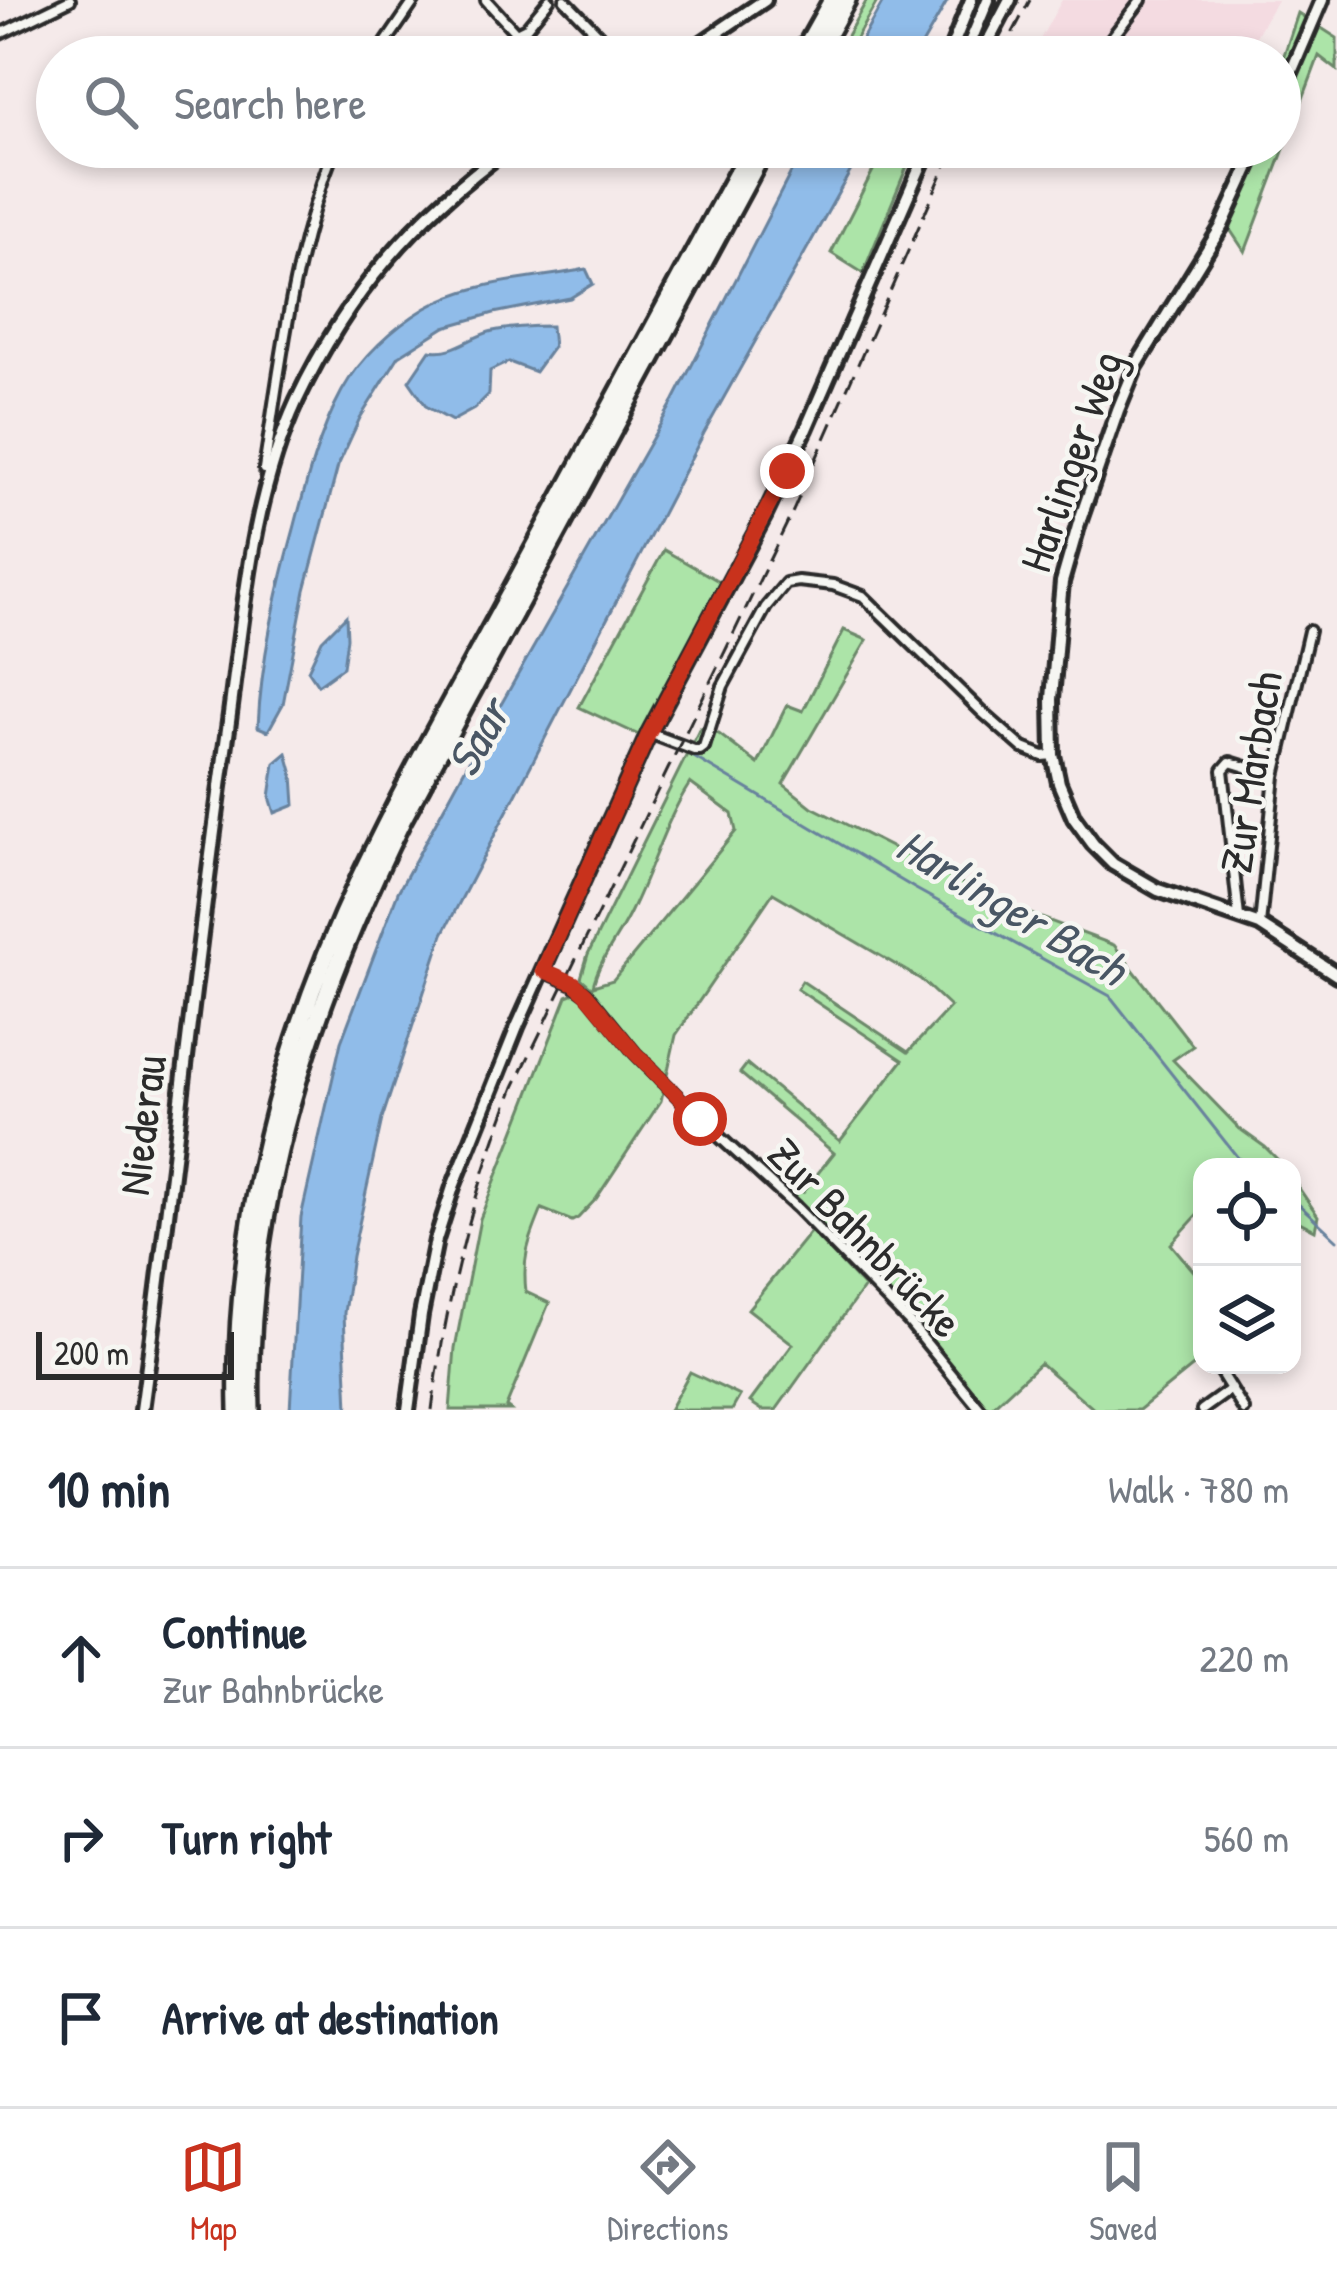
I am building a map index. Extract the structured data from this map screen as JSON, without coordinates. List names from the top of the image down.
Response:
{
  "streets": {
    "main road": ["Harlinger Weg", "Niederau"],
    "street": ["Zur Marbach", "Zur Bahnbrücke"]
  },
  "crossings": [
    ["Harlinger Weg", "Zur Marbach"]
  ],
  "water": ["Saar", "Harlinger Bach"],
  "scale_bar": "200 m",
  "page": {
    "search": "Search here",
    "scale": "200 m",
    "heading": ["10 min", "Walk · 780 m"],
    "list": [
      ["Continue", "Zur Bahnbrücke", "220 m"],
      ["Turn right", "560 m"],
      "Arrive at destination"
    ],
    "nav": ["Map", "Directions", "Saved"]
  }
}
